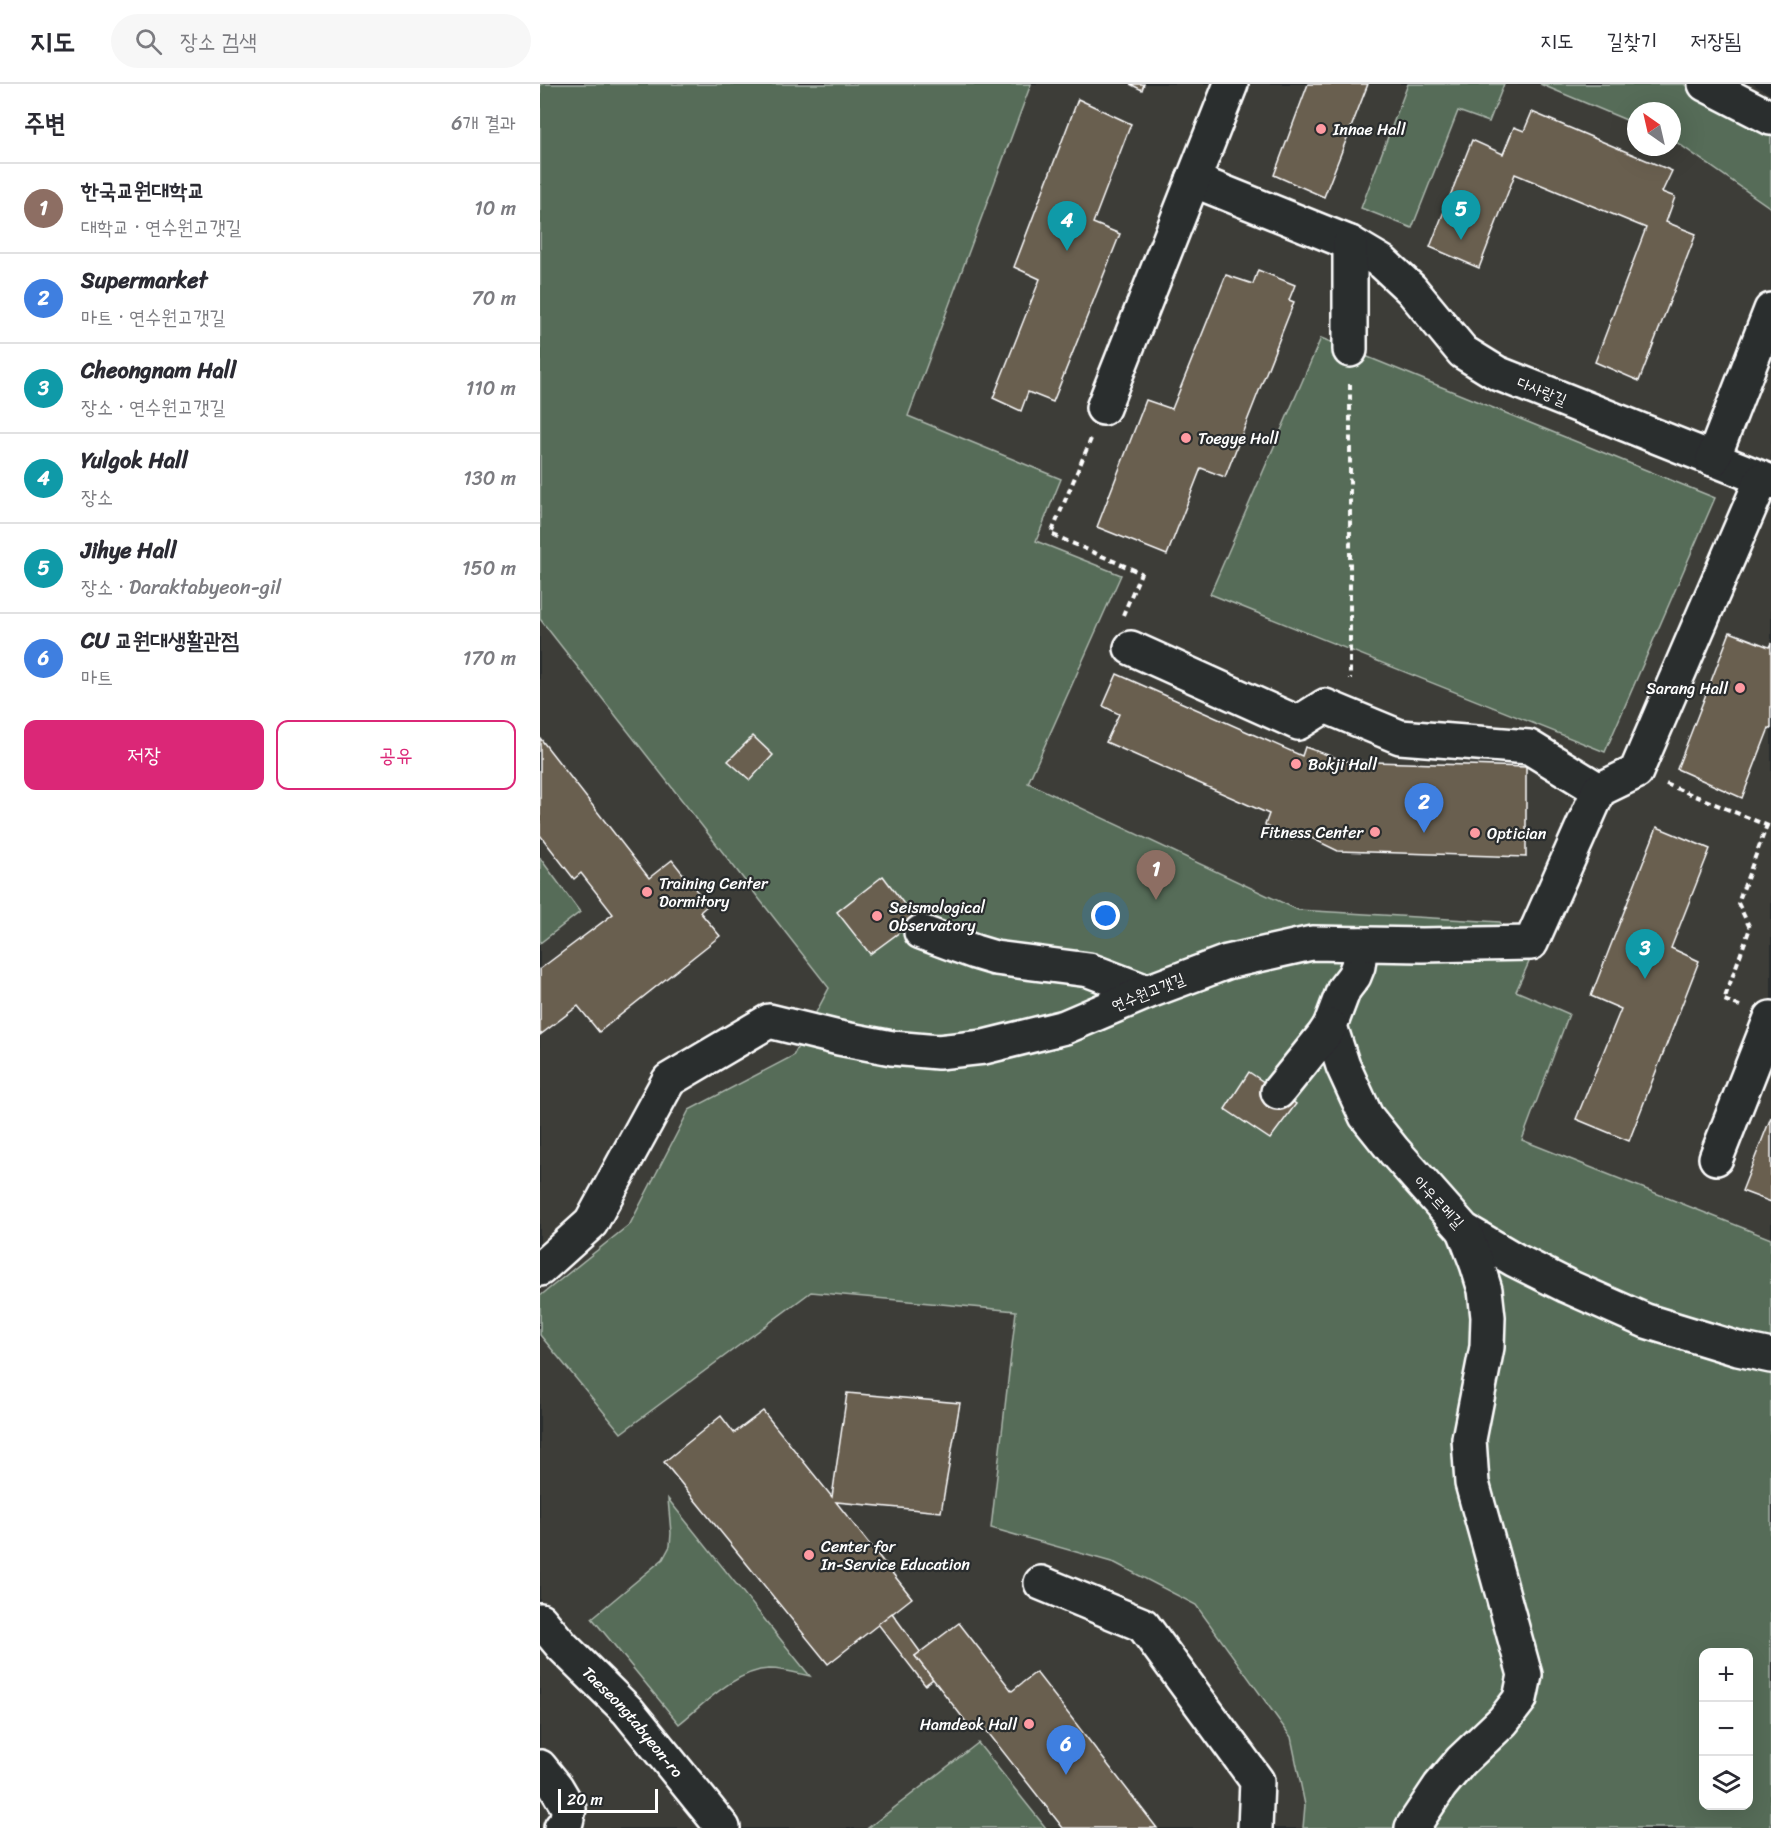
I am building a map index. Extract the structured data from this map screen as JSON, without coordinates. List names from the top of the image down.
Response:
{
  "streets": {
    "street": [
      "다사랑길",
      "연수원고갯길",
      "아우르메길",
      "Taeseongtabyeon-ro"
    ]
  },
  "places": [
    "Innae Hall",
    "Toegye Hall",
    "Sarang Hall",
    "Bokji Hall",
    "Fitness Center",
    "Optician",
    "Training Center Dormitory",
    "Seismological Observatory",
    "Center for In-Service Education",
    "Hamdeok Hall"
  ],
  "scale_bar": "20 m",
  "north": "top left",
  "page": {
    "header": "지도",
    "search": "장소 검색",
    "nav": ["지도", "길찾기", "저장됨"],
    "heading": ["주변", "6개 결과"],
    "list": [
      {
        "mark": "1",
        "name": "한국교원대학교",
        "note": "대학교 · 연수원고갯길",
        "value": "10 m"
      },
      {
        "mark": "2",
        "name": "Supermarket",
        "note": "마트 · 연수원고갯길",
        "value": "70 m"
      },
      {
        "mark": "3",
        "name": "Cheongnam Hall",
        "note": "장소 · 연수원고갯길",
        "value": "110 m"
      },
      {
        "mark": "4",
        "name": "Yulgok Hall",
        "note": "장소",
        "value": "130 m"
      },
      {
        "mark": "5",
        "name": "Jihye Hall",
        "note": "장소 · Daraktabyeon-gil",
        "value": "150 m"
      },
      {
        "mark": "6",
        "name": "CU 교원대생활관점",
        "note": "마트",
        "value": "170 m"
      }
    ],
    "pins": [
      "5",
      "4",
      "2",
      "1",
      "3",
      "6"
    ],
    "buttons": ["저장", "공유"],
    "map_buttons": ["+", "−"],
    "scale": "20 m"
  }
}
